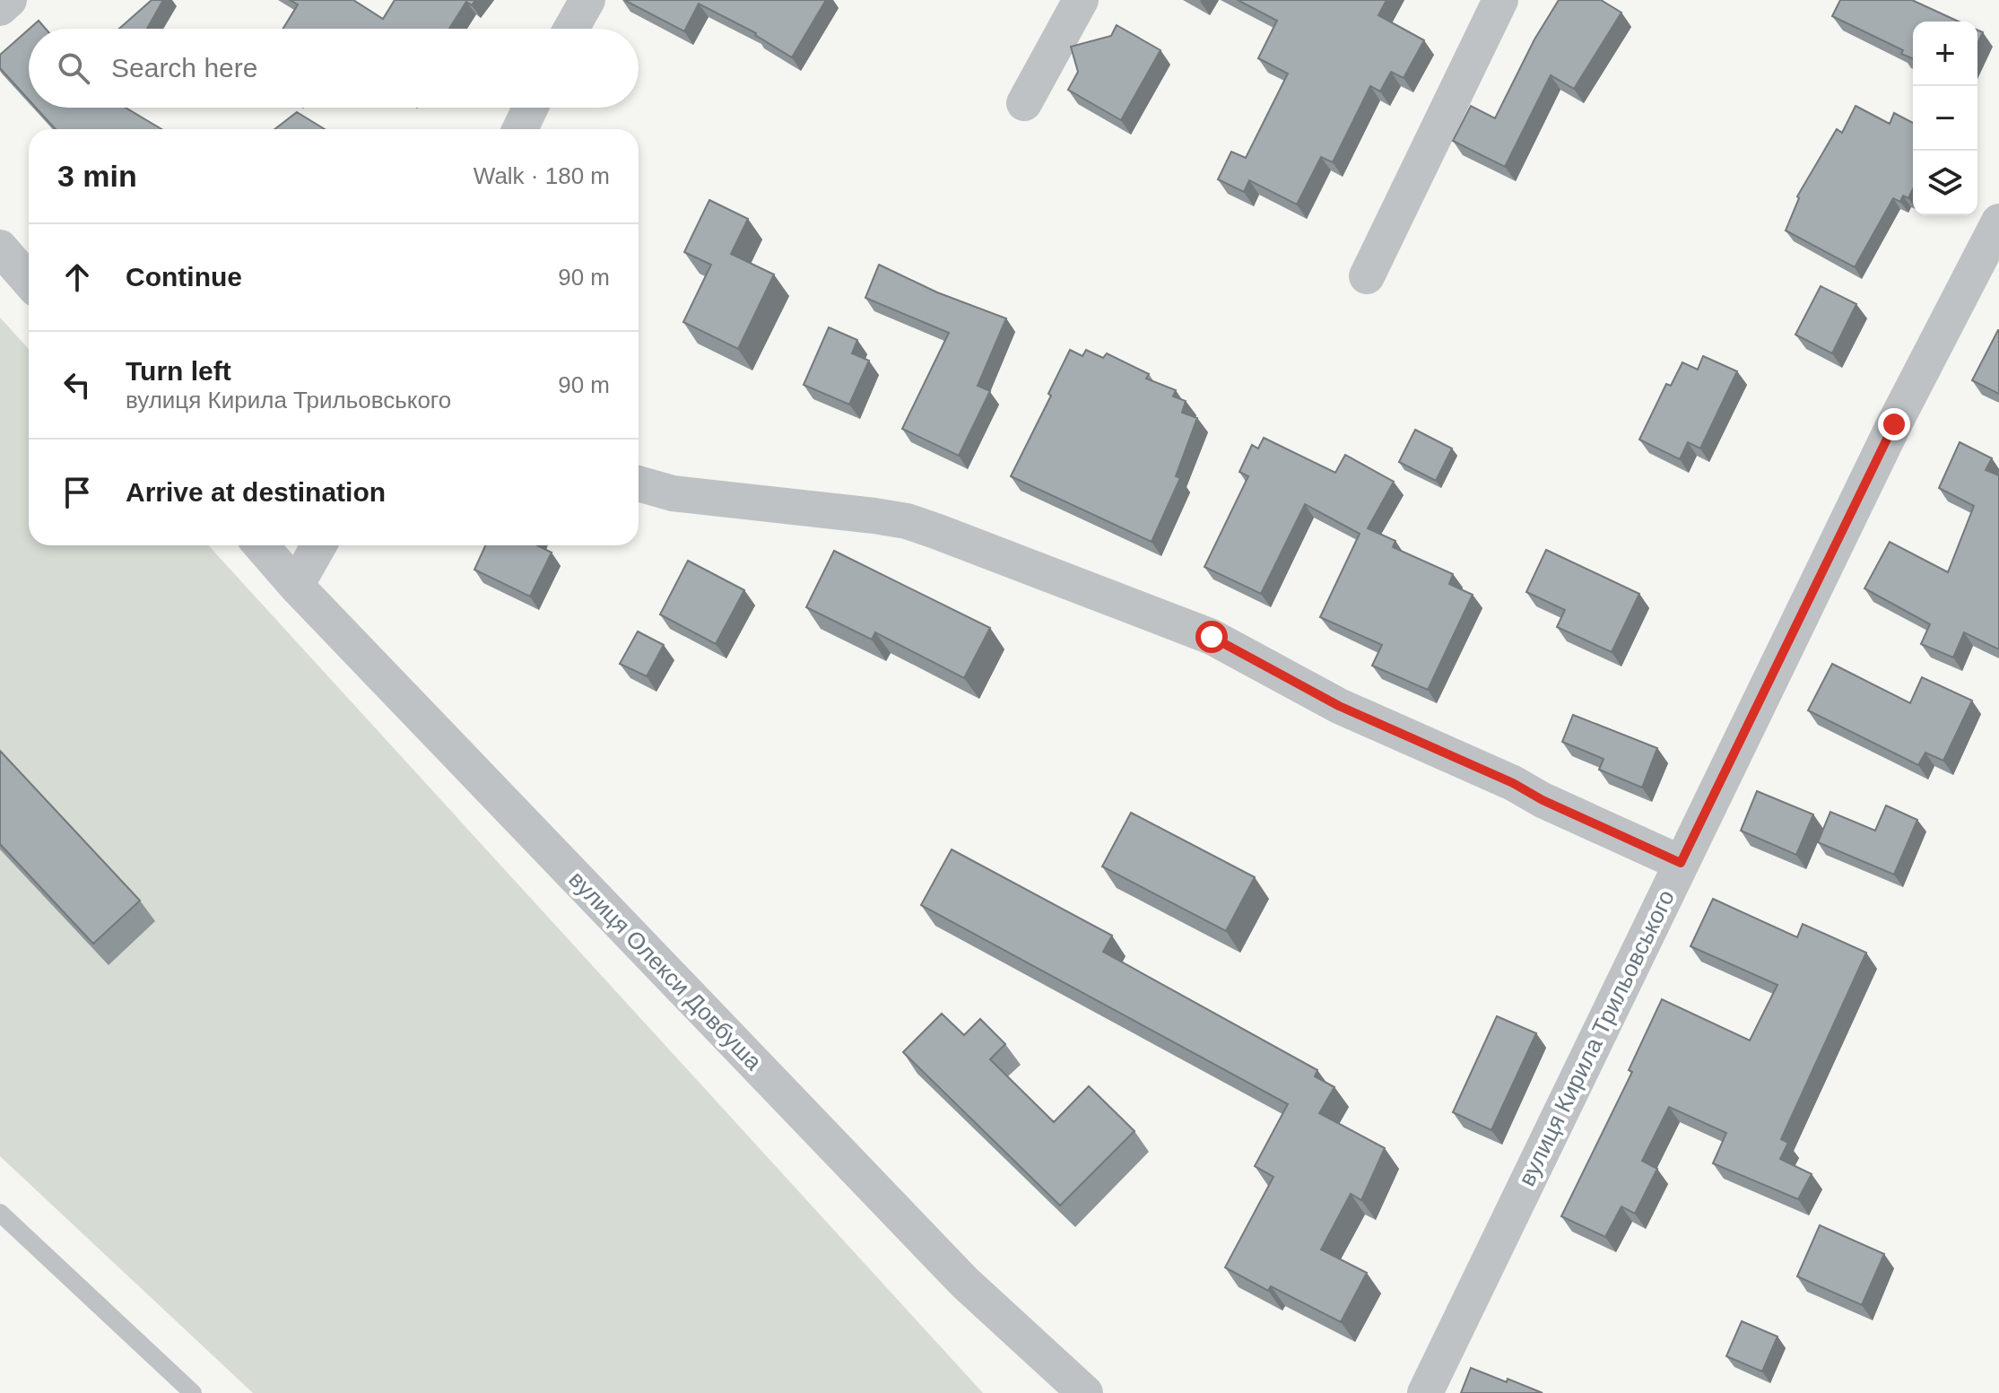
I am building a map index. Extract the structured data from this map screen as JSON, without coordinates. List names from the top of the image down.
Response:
{
  "streets": {
    "street": ["вулиця Олекси Довбуша", "вулиця Кирила Трильовського"]
  },
  "page": {
    "map_buttons": ["+", "−"],
    "search": "Search here",
    "heading": ["3 min", "Walk · 180 m"],
    "list": [
      ["Continue", "90 m"],
      ["Turn left", "вулиця Кирила Трильовського", "90 m"],
      "Arrive at destination"
    ]
  }
}
